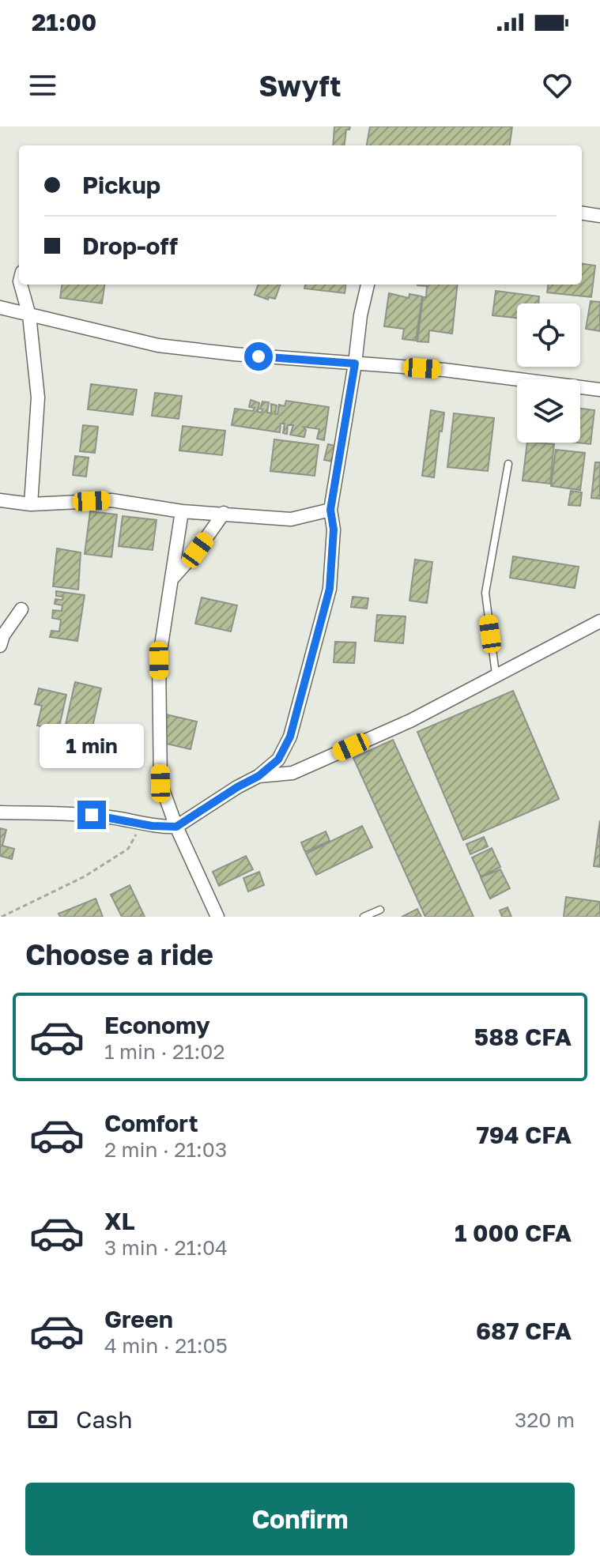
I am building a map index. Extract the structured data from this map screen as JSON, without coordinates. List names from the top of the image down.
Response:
{
  "page": {
    "status": "21:00",
    "header": "Swyft",
    "banner": ["Pickup", "Drop-off"],
    "bubble": "1 min",
    "heading": "Choose a ride",
    "list": [
      {
        "name": "Economy",
        "note": "1 min · 21:02",
        "value": "588 CFA"
      },
      {
        "name": "Comfort",
        "note": "2 min · 21:03",
        "value": "794 CFA"
      },
      {
        "name": "XL",
        "note": "3 min · 21:04",
        "value": "1 000 CFA"
      },
      {
        "name": "Green",
        "note": "4 min · 21:05",
        "value": "687 CFA"
      }
    ],
    "pay": ["Cash", "320 m"],
    "buttons": "Confirm"
  }
}
